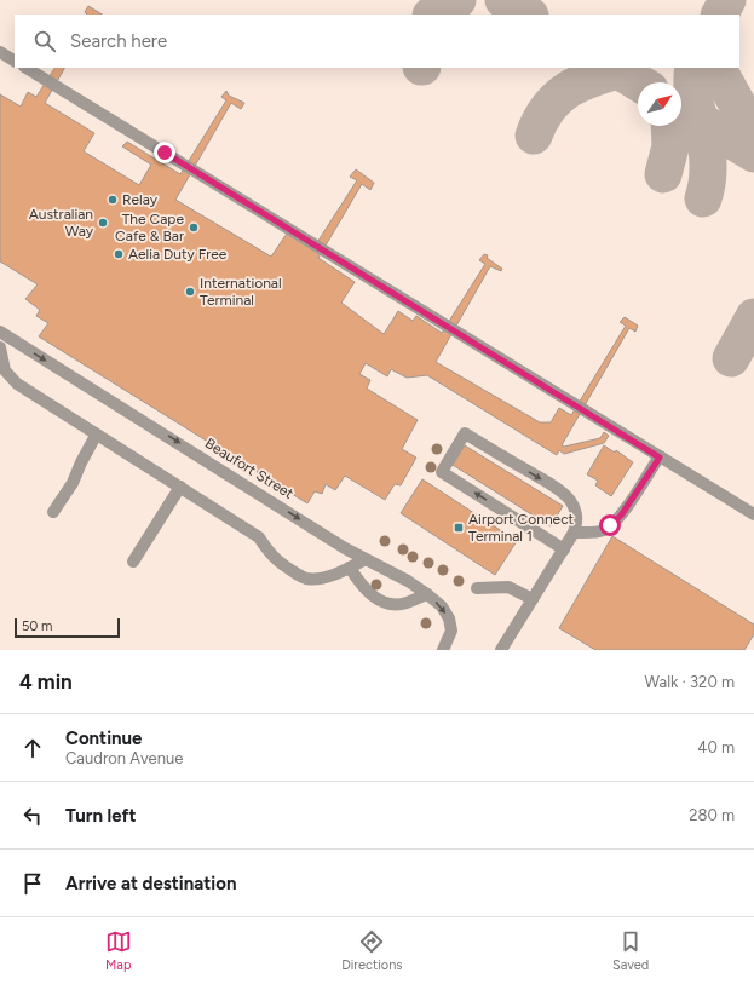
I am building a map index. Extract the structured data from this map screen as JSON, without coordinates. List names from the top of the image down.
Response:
{
  "streets": {
    "street": ["Beaufort Street"]
  },
  "places": {
    "other": [
      "Relay",
      "Australian Way",
      "The Cape Cafe & Bar",
      "Aelia Duty Free",
      "International Terminal"
    ],
    "transit": ["Airport Connect Terminal 1"]
  },
  "scale_bar": "50 m",
  "north": "top right",
  "page": {
    "search": "Search here",
    "scale": "50 m",
    "heading": ["4 min", "Walk · 320 m"],
    "list": [
      ["Continue", "Caudron Avenue", "40 m"],
      ["Turn left", "280 m"],
      "Arrive at destination"
    ],
    "nav": ["Map", "Directions", "Saved"]
  }
}
